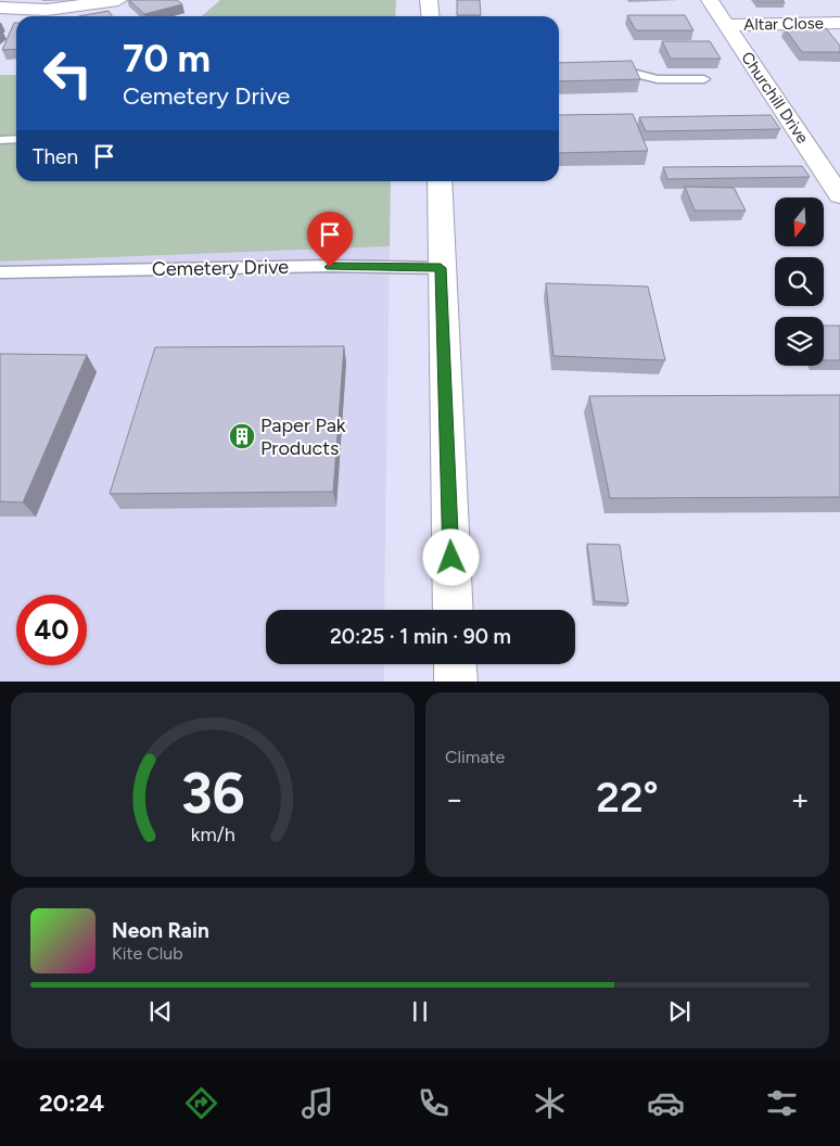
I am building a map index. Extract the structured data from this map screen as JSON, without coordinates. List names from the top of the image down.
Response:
{
  "streets": {
    "street": ["Altar Close", "Churchill Drive"],
    "lane": ["Cemetery Drive"]
  },
  "crossings": [
    ["Altar Close", "Churchill Drive"]
  ],
  "places": {
    "building": ["Paper Pak Products"]
  },
  "north": "bottom",
  "page": {
    "turn": ["70 m", "Cemetery Drive"],
    "then": "Then",
    "limit": "40",
    "trip": "20:25 · 1 min · 90 m",
    "tile": "Climate",
    "heat": ["−", "22°", "+"],
    "song": ["Neon Rain", "Kite Club"],
    "tabs": "20:24",
    "gauge": ["36", "km/h"]
  }
}
